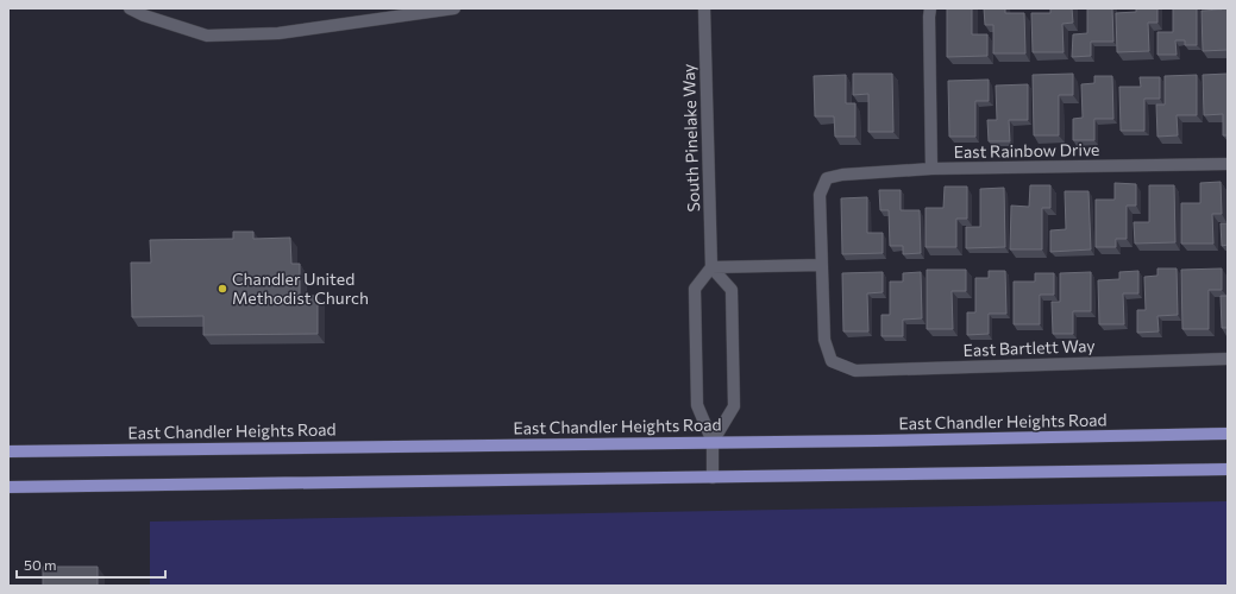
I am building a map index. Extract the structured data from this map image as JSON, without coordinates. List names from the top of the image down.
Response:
{
  "streets": {
    "main road": ["East Chandler Heights Road"],
    "street": ["South Pinelake Way", "East Rainbow Drive", "East Bartlett Way"]
  },
  "crossings": [
    ["East Rainbow Drive", "East Bartlett Way"]
  ],
  "places": ["Chandler United Methodist Church"],
  "scale_bar": "50 m"
}
